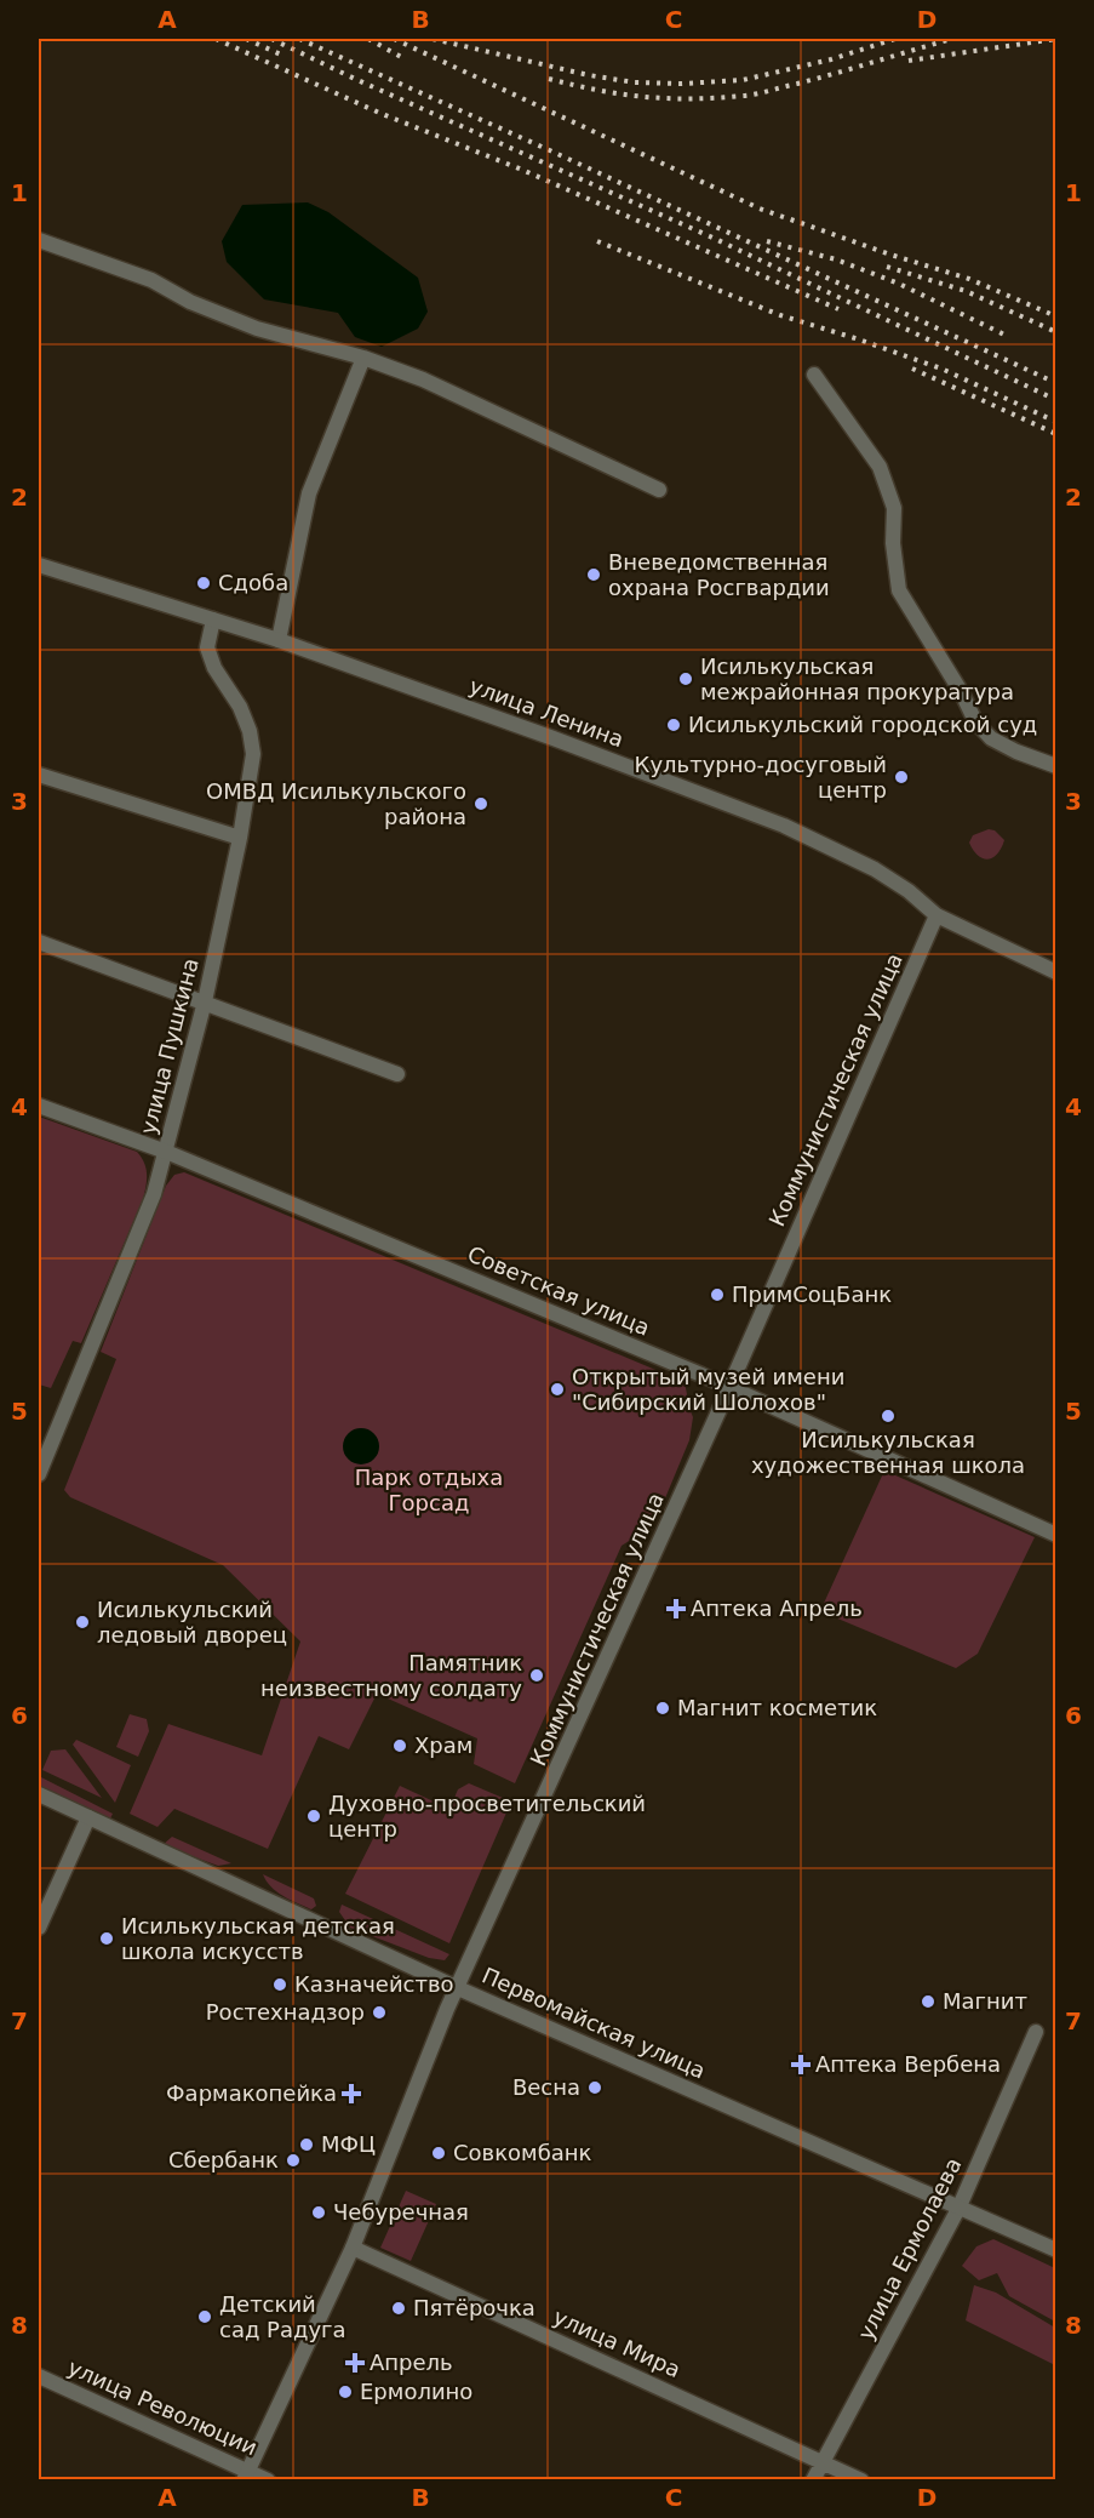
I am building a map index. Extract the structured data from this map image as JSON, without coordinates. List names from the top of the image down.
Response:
{
  "streets": {
    "street": [
      "улица Ленина",
      "улица Пушкина",
      "Коммунистическая улица",
      "Советская улица",
      "Первомайская улица",
      "улица Ермолаева",
      "улица Мира",
      "улица Революции"
    ]
  },
  "crossings": [
    ["улица Ленина", "улица Пушкина"],
    ["улица Ленина", "Коммунистическая улица"],
    ["улица Пушкина", "Советская улица"],
    ["Коммунистическая улица", "Советская улица"],
    ["Коммунистическая улица", "Первомайская улица"],
    ["Коммунистическая улица", "улица Мира"],
    ["Коммунистическая улица", "улица Революции"],
    ["Первомайская улица", "улица Ермолаева"],
    ["улица Ермолаева", "улица Мира"]
  ],
  "parks": ["Парк отдыха Горсад"],
  "places": {
    "other": [
      "Вневедомственная охрана Росгвардии",
      "Сдоба",
      "Исилькульская межрайонная прокуратура",
      "Исилькульский городской суд",
      "Культурно-досуговый центр",
      "ОМВД Исилькульского района",
      "ПримСоцБанк",
      "Открытый музей имени \"Сибирский Шолохов\"",
      "Исилькульская художественная школа",
      "Исилькульский ледовый дворец",
      "Памятник неизвестному солдату",
      "Магнит косметик",
      "Храм",
      "Духовно-просветительский центр",
      "Исилькульская детская школа искусств",
      "Казначейство",
      "Магнит",
      "Ростехнадзор",
      "Весна",
      "МФЦ",
      "Совкомбанк",
      "Сбербанк",
      "Чебуречная",
      "Пятёрочка",
      "Детский сад Радуга",
      "Ермолино"
    ],
    "health": [
      "Аптека Апрель",
      "Аптека Вербена",
      "Фармакопейка",
      "Апрель"
    ]
  },
  "grid": {
    "columns": [
      "A",
      "B",
      "C",
      "D"
    ],
    "rows": [
      "1",
      "2",
      "3",
      "4",
      "5",
      "6",
      "7",
      "8"
    ]
  }
}
